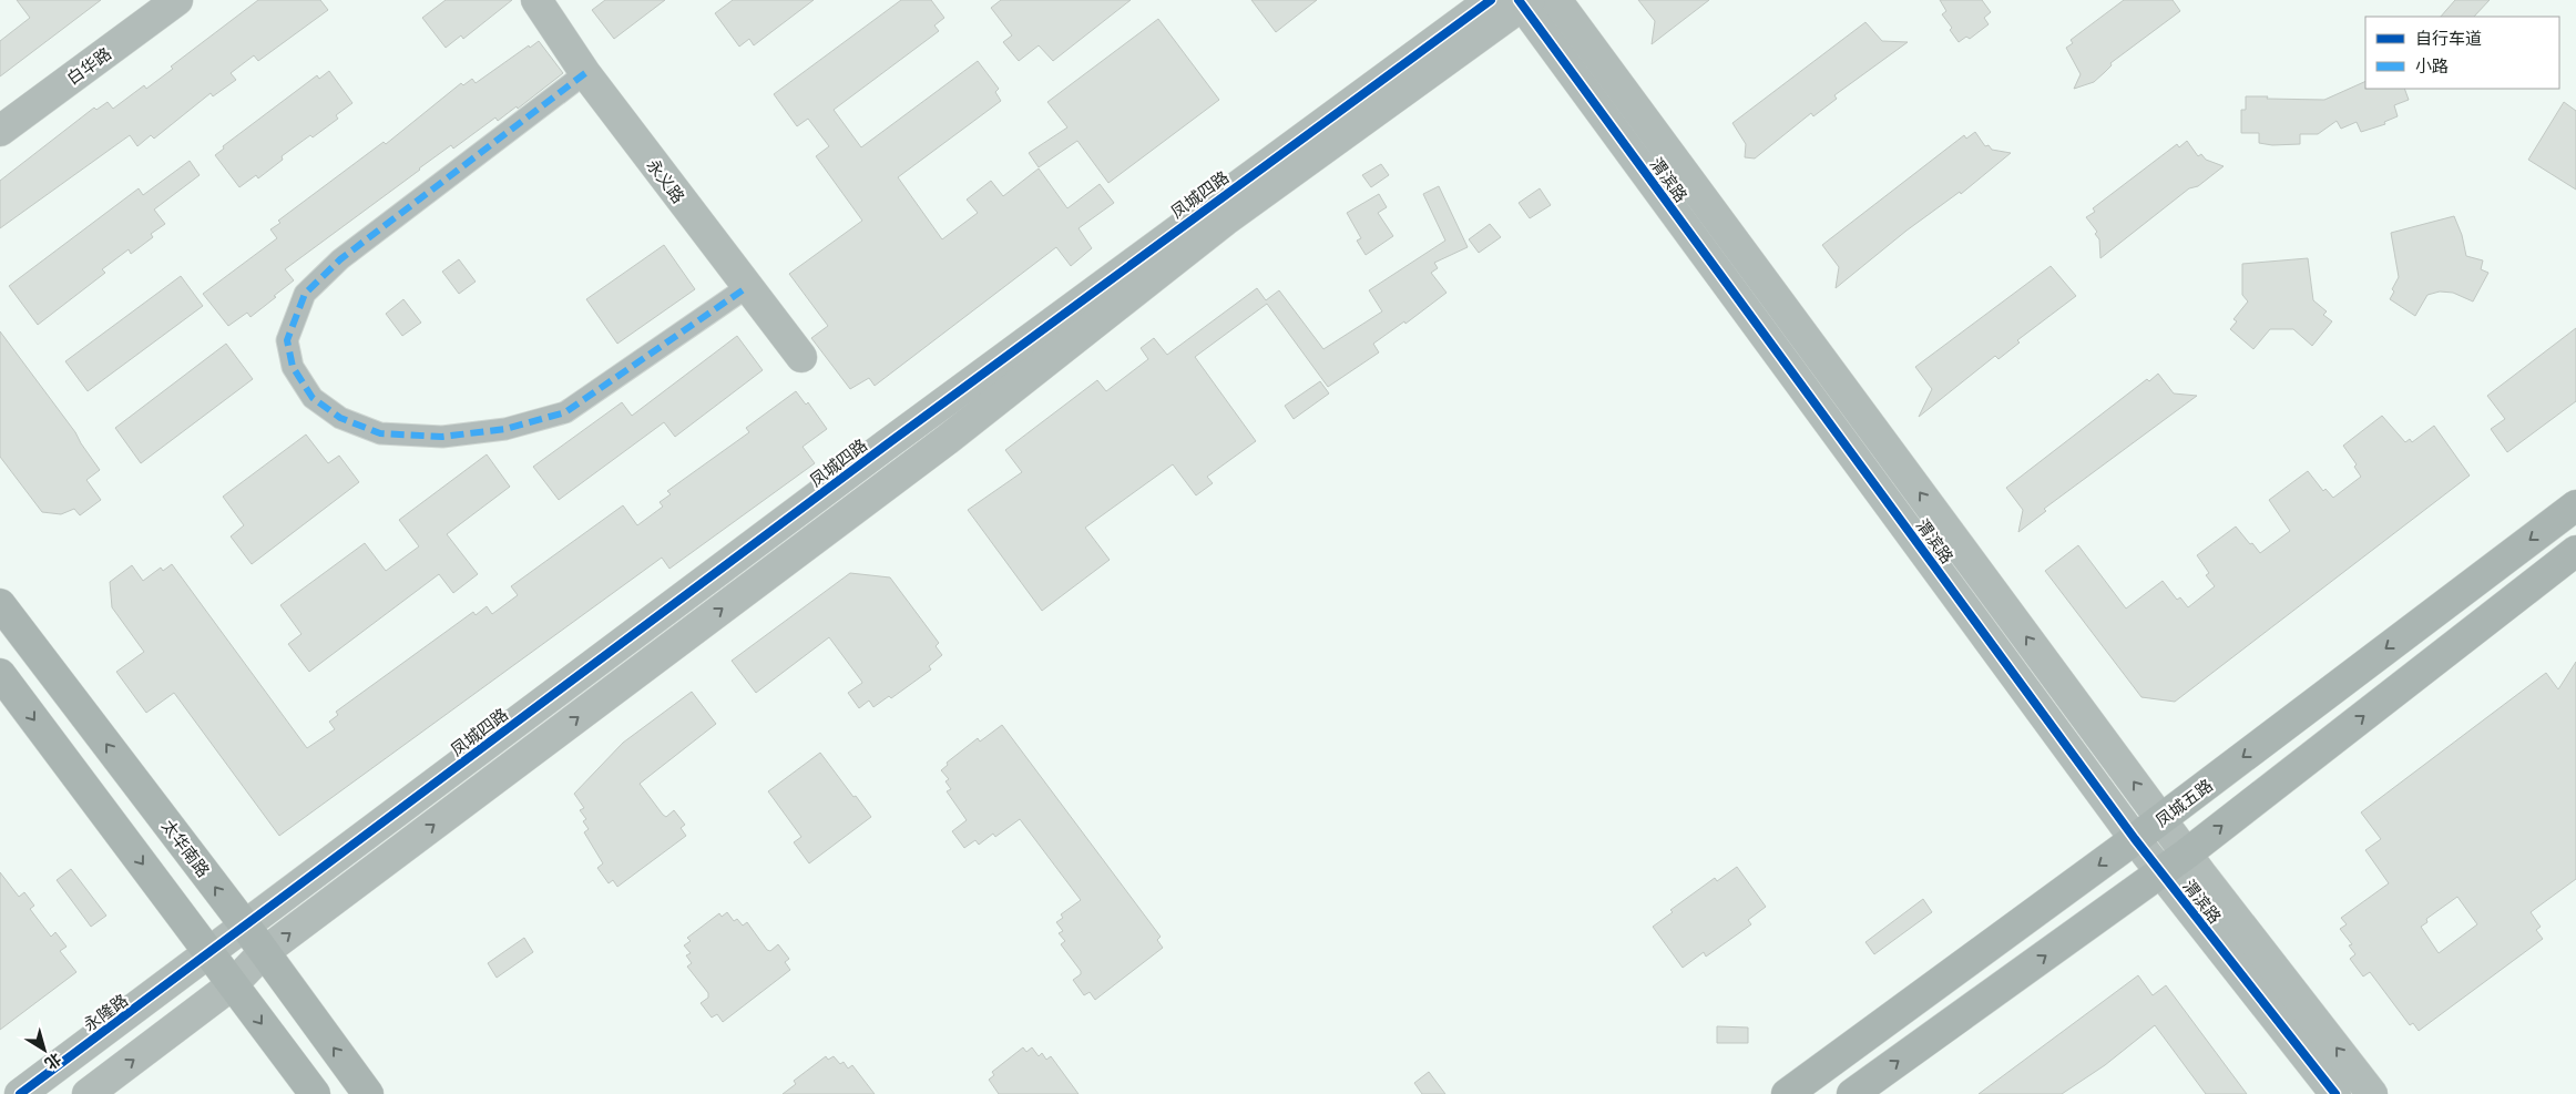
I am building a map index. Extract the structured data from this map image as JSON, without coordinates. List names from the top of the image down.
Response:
{
  "streets": {
    "main road": ["凤城五路", "太华南路"],
    "street": [
      "白华路",
      "渭滨路",
      "永义路",
      "凤城四路",
      "永隆路"
    ]
  },
  "crossings": [
    ["渭滨路", "凤城五路"],
    ["凤城四路", "太华南路"],
    ["凤城四路", "永隆路"]
  ],
  "legend": ["自行车道", "小路"],
  "north": "bottom right"
}
